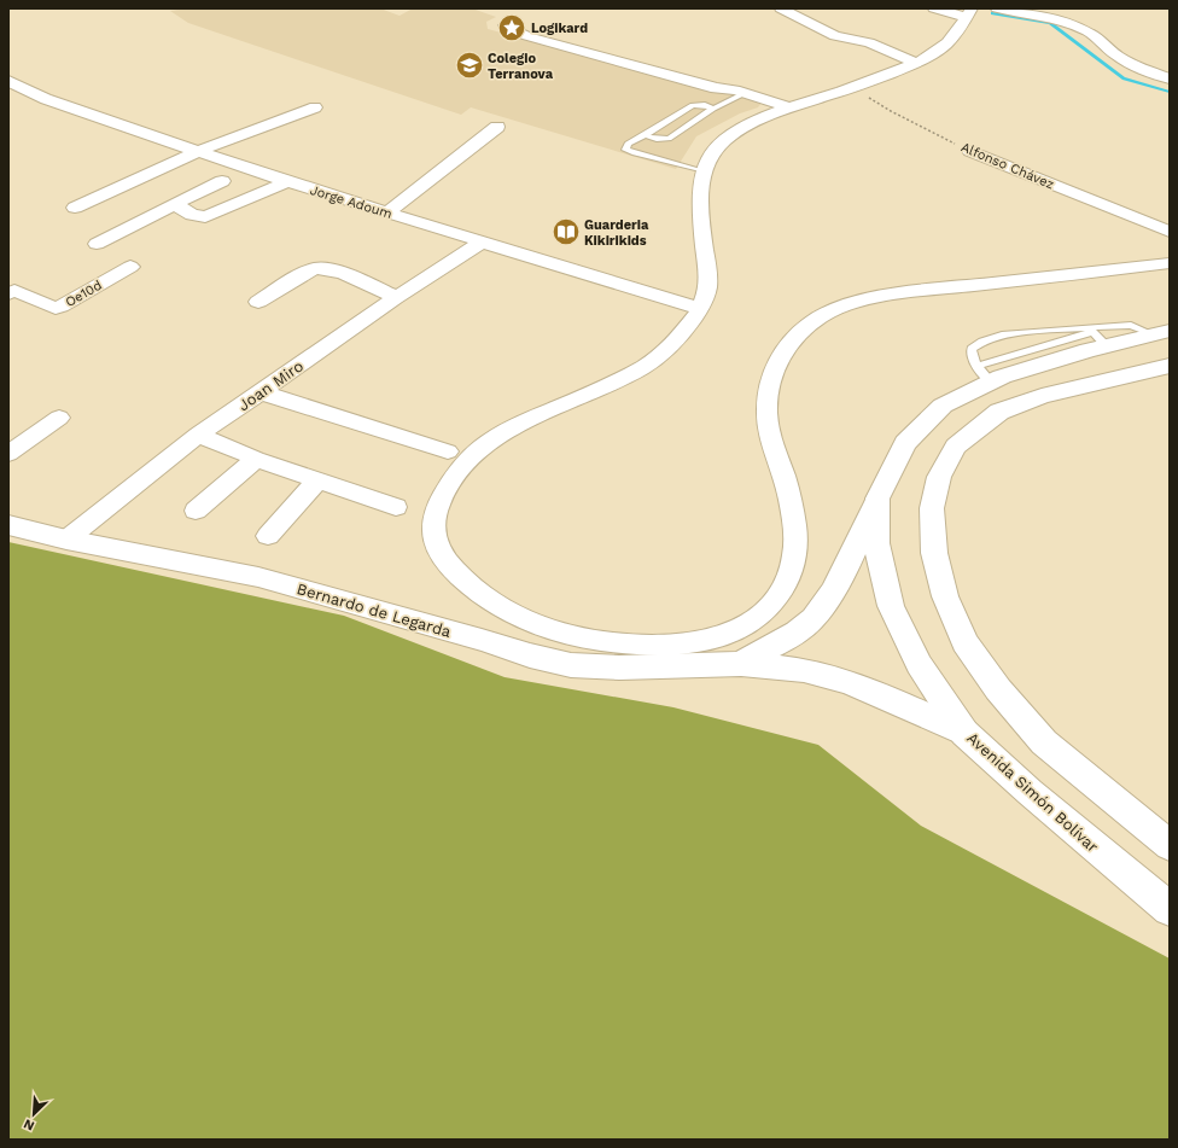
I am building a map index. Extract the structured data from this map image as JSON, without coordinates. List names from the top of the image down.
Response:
{
  "streets": {
    "main road": ["Bernardo de Legarda", "Avenida Simón Bolívar"],
    "street": [
      "Alfonso Chávez",
      "Jorge Adoum",
      "Oe10d",
      "Joan Miro"
    ]
  },
  "crossings": [
    ["Jorge Adoum", "Joan Miro"],
    ["Joan Miro", "Bernardo de Legarda"],
    ["Bernardo de Legarda", "Avenida Simón Bolívar"]
  ],
  "places": {
    "place": ["Logikard"],
    "school or university": ["Colegio Terranova"],
    "library": ["Guarderia Kikirikids"]
  },
  "north": "bottom left"
}
